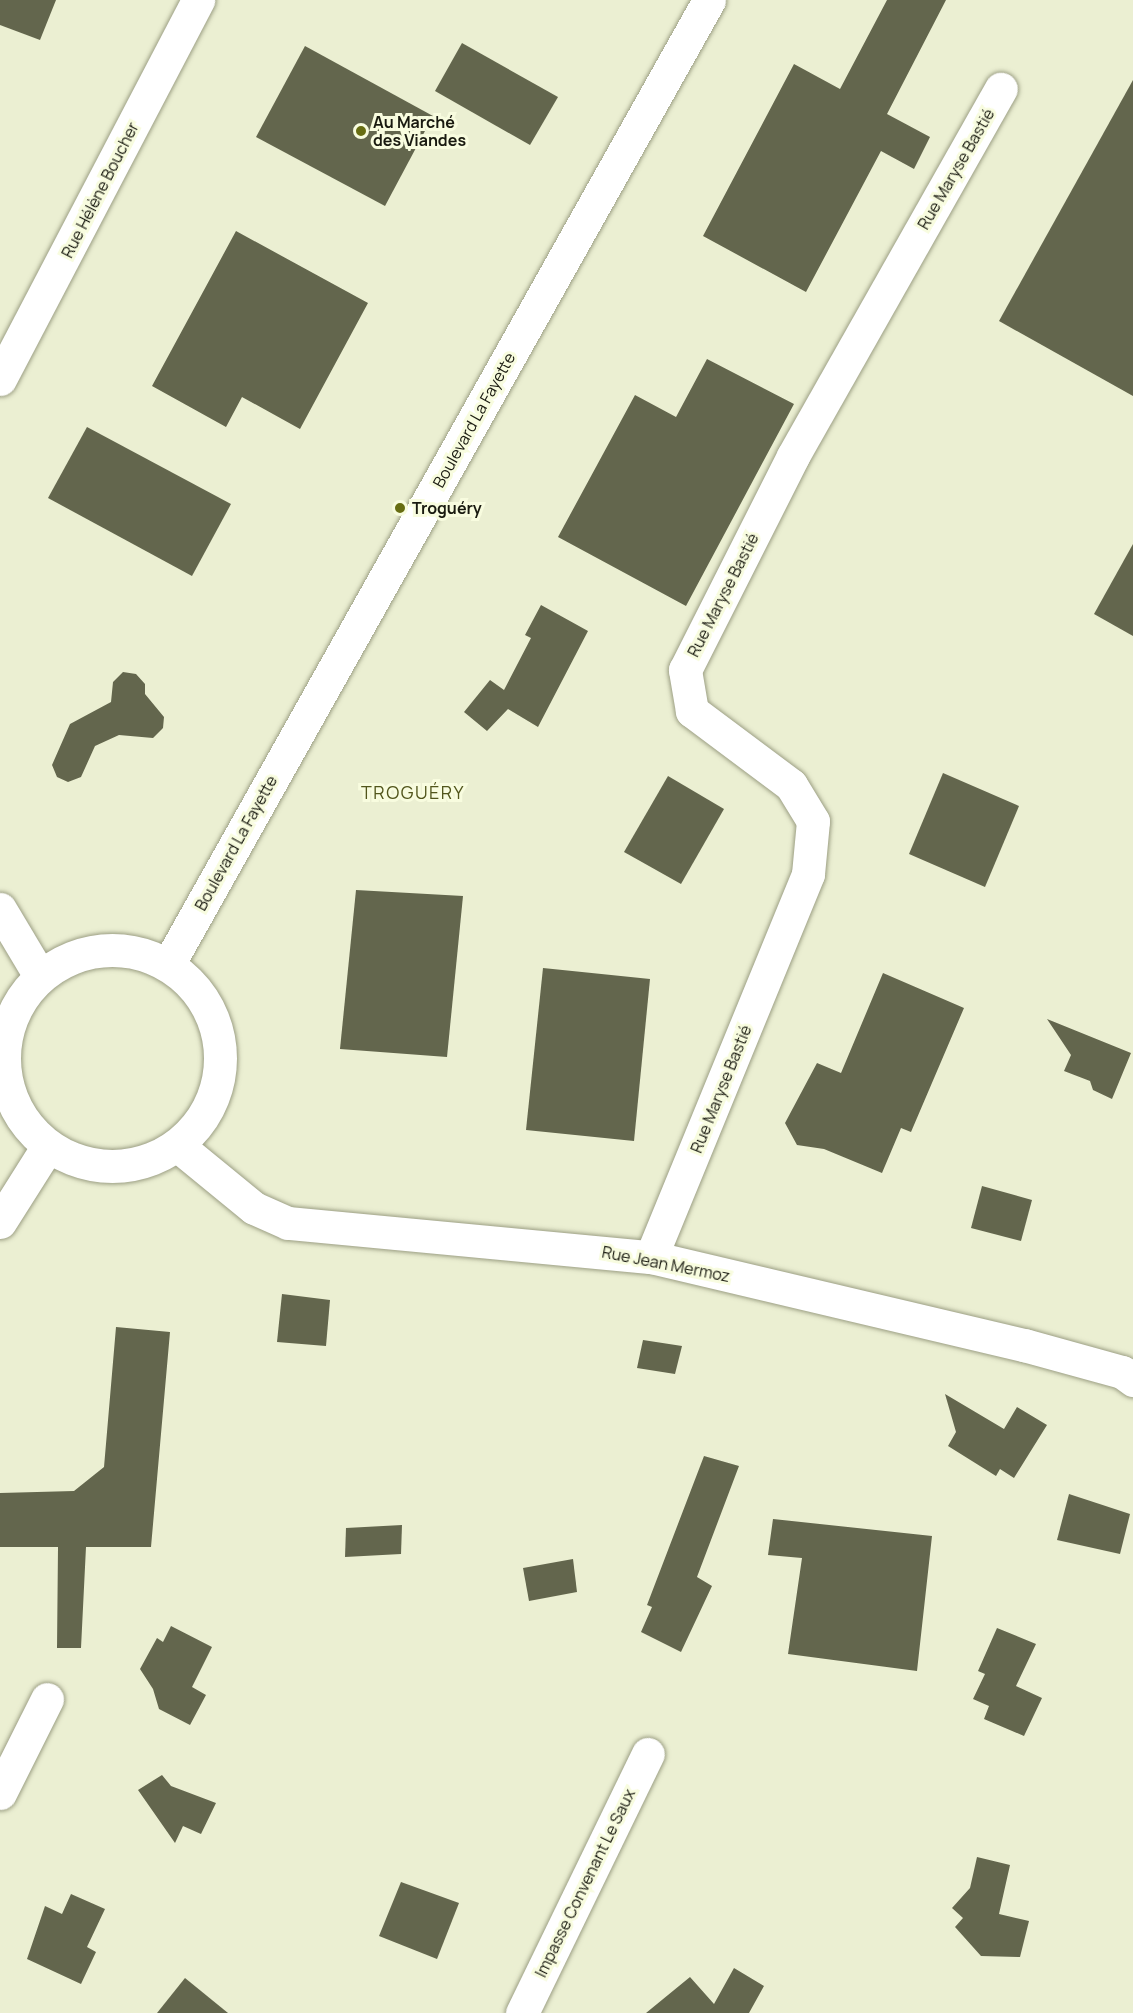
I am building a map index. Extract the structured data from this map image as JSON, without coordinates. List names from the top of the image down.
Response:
{
  "streets": {
    "street": [
      "Rue Maryse Bastié",
      "Rue Hélène Boucher",
      "Boulevard La Fayette",
      "Rue Jean Mermoz",
      "Impasse Convenant Le Saux"
    ]
  },
  "crossings": [
    ["Rue Maryse Bastié", "Rue Jean Mermoz"]
  ],
  "districts": ["TROGUÉRY"],
  "places": ["Au Marché des Viandes", "Troguéry"]
}
